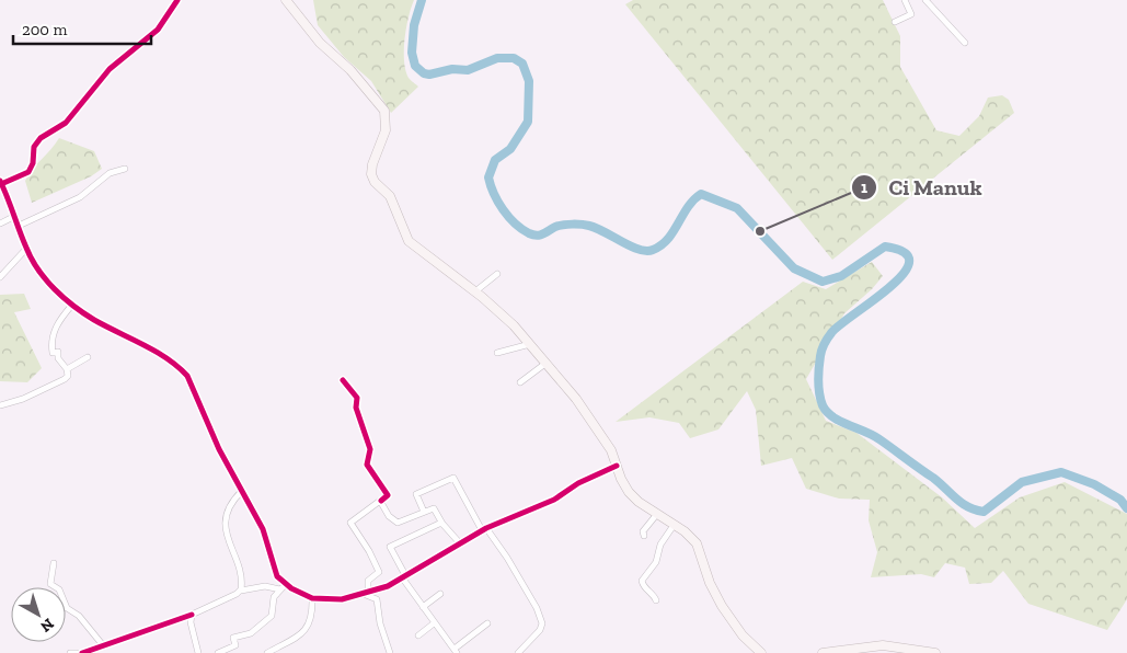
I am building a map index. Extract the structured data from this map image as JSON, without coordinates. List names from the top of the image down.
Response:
{
  "places": ["Ci Manuk"],
  "scale_bar": "200 m",
  "north": "bottom right"
}
